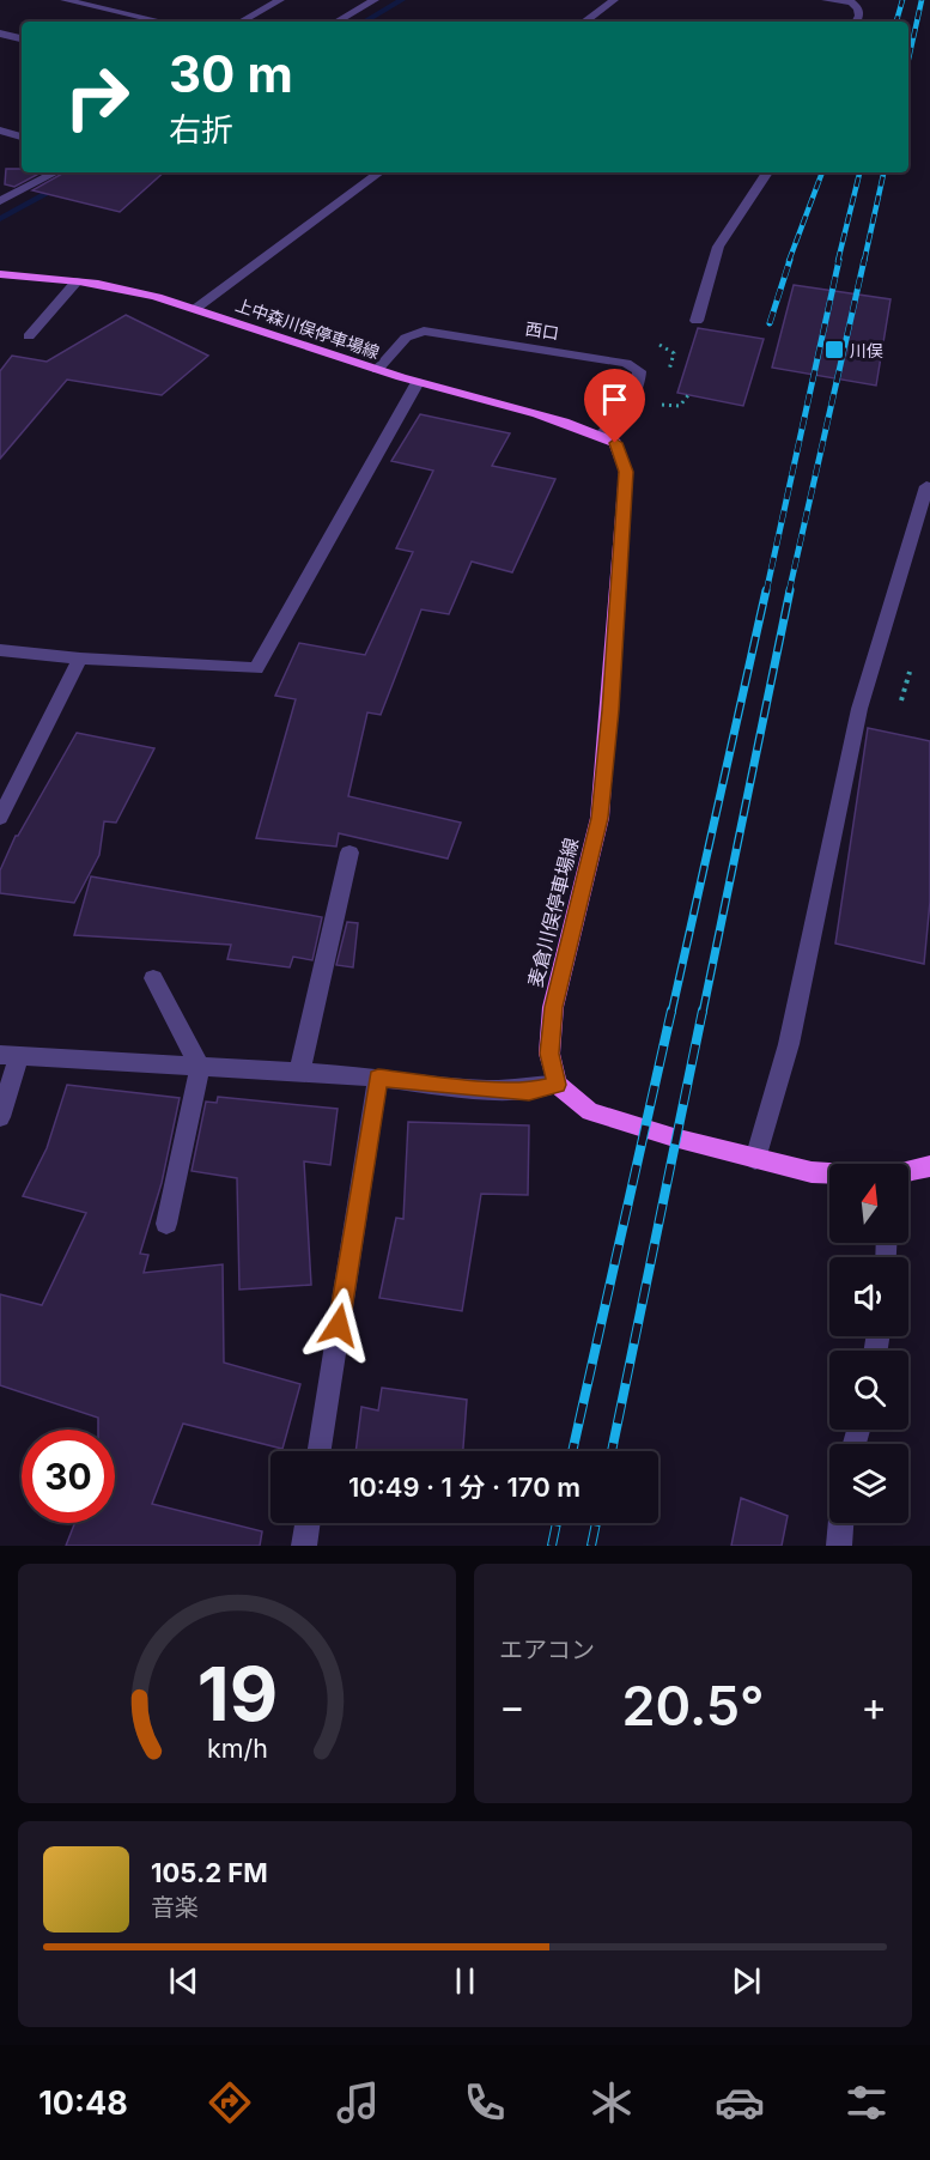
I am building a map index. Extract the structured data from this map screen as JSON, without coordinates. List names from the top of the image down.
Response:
{
  "streets": {
    "main road": ["上中森川俣停車場線", "麦倉川俣停車場線"],
    "street": ["西口"]
  },
  "crossings": [
    ["上中森川俣停車場線", "西口"],
    ["上中森川俣停車場線", "麦倉川俣停車場線"],
    ["西口", "麦倉川俣停車場線"]
  ],
  "places": {
    "transit": ["川俣"]
  },
  "north": "top",
  "page": {
    "turn": ["30 m", "右折"],
    "limit": "30",
    "trip": "10:49 · 1 分 · 170 m",
    "tile": "エアコン",
    "heat": ["−", "20.5°", "+"],
    "song": ["105.2 FM", "音楽"],
    "tabs": "10:48",
    "gauge": ["19", "km/h"]
  }
}
